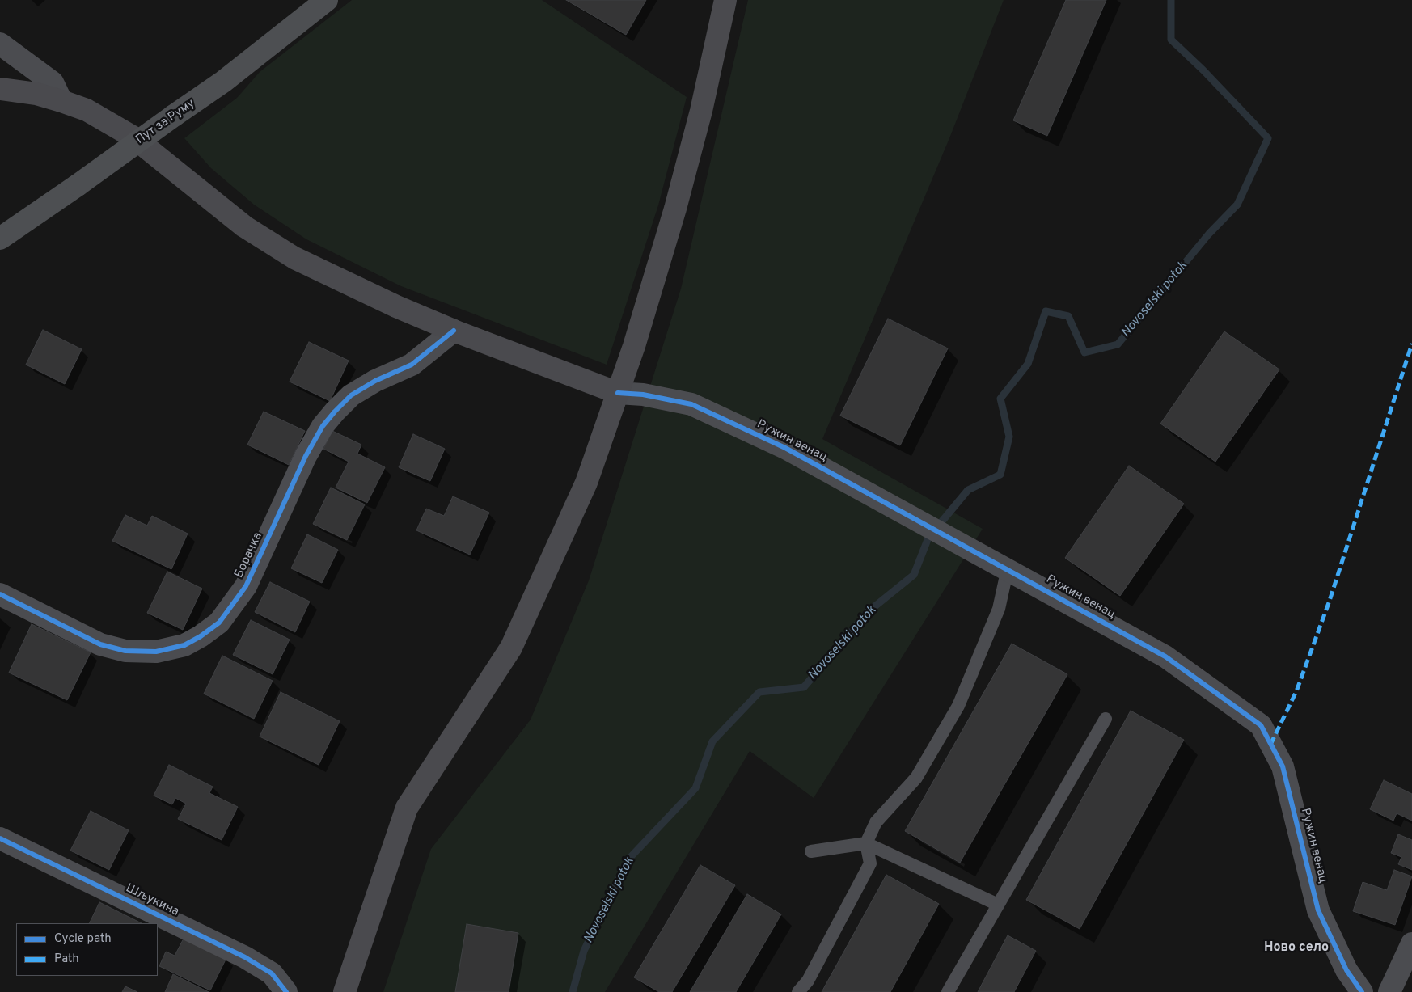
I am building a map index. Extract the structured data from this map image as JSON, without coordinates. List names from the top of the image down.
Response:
{
  "streets": {
    "main road": ["Пут за Руму"],
    "street": ["Ружин венац", "Борачка", "Шљукина"]
  },
  "districts": ["Ново село"],
  "water": ["Novoselski potok"],
  "legend": ["Cycle path", "Path"]
}
